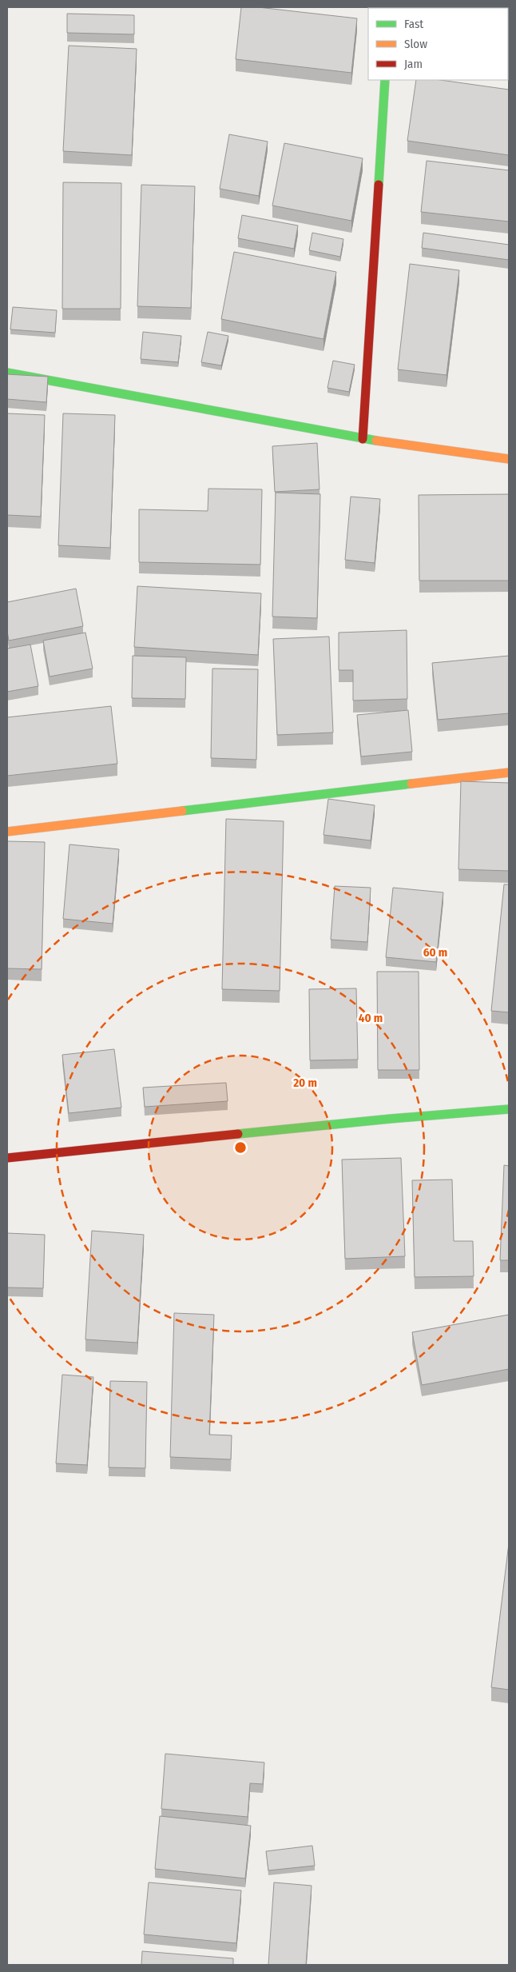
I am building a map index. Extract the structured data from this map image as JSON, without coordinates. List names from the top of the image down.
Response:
{
  "legend": ["Fast", "Slow", "Jam"],
  "rings": ["60 m", "40 m", "20 m"]
}
